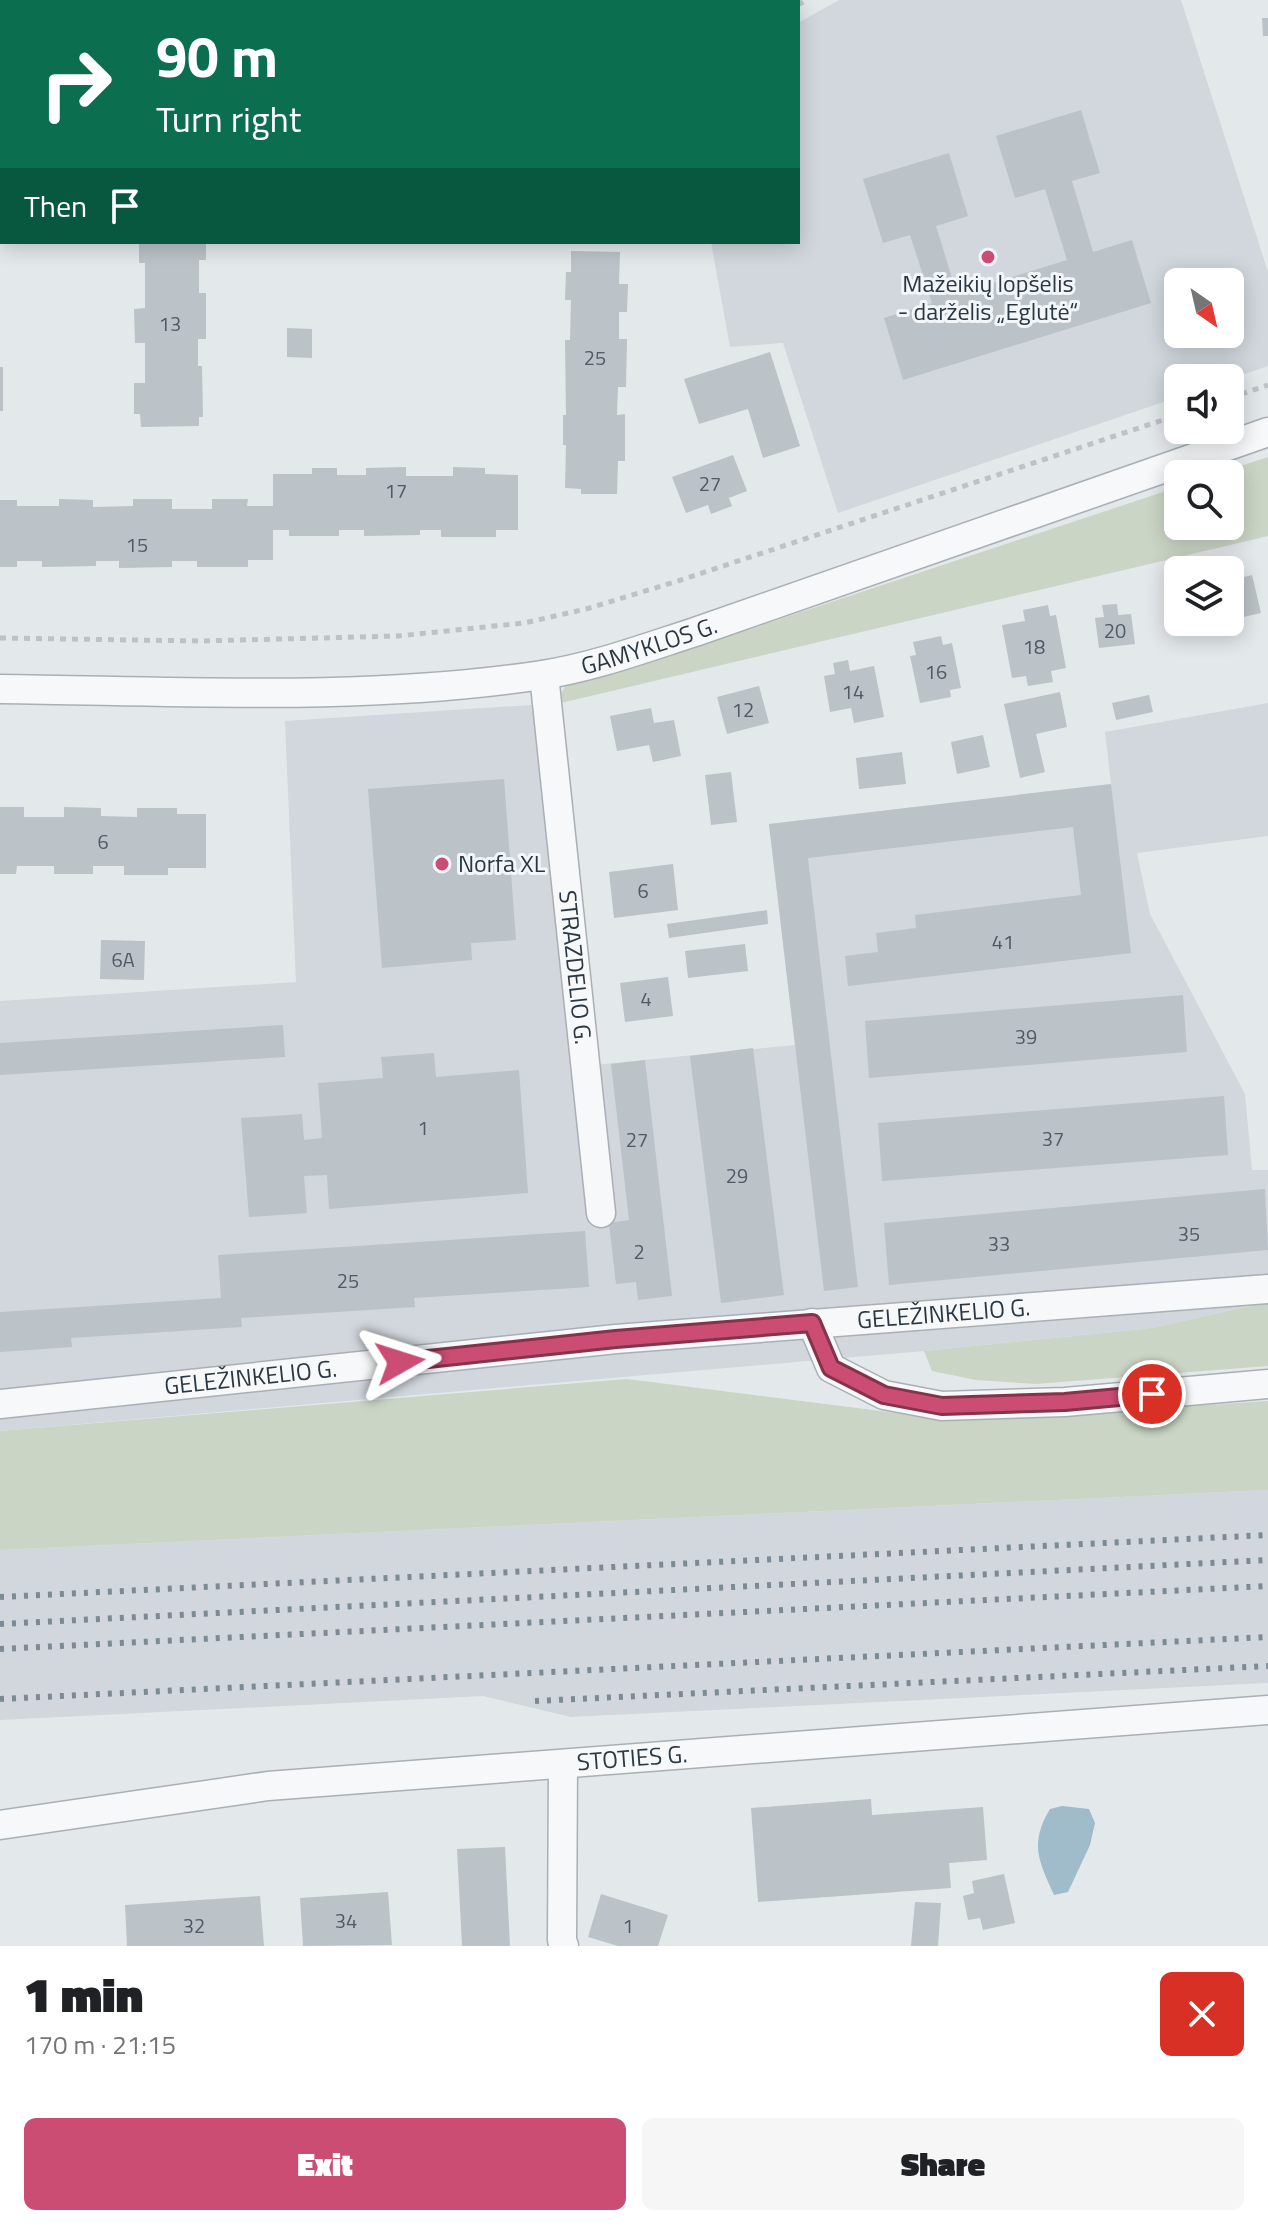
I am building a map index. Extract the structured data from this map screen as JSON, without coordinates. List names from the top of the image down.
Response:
{
  "streets": {
    "street": [
      "GAMYKLOS G.",
      "STRAZDELIO G.",
      "GELEŽINKELIO G.",
      "STOTIES G."
    ]
  },
  "crossings": [
    ["GAMYKLOS G.", "STRAZDELIO G."]
  ],
  "places": ["Mažeikių lopšelis - darželis „Eglutė“", "Norfa XL"],
  "house_numbers": [
    "13",
    "25",
    "27",
    "17",
    "15",
    "20",
    "18",
    "16",
    "14",
    "12",
    "6",
    "6",
    "41",
    "6A",
    "4",
    "39",
    "1",
    "37",
    "27",
    "29",
    "35",
    "33",
    "2",
    "25",
    "34",
    "32",
    "1"
  ],
  "north": "bottom right",
  "page": {
    "turn": ["90 m", "Turn right"],
    "then": "Then",
    "heading": ["1 min", "170 m · 21:15"],
    "buttons": ["Exit", "Share"]
  }
}
